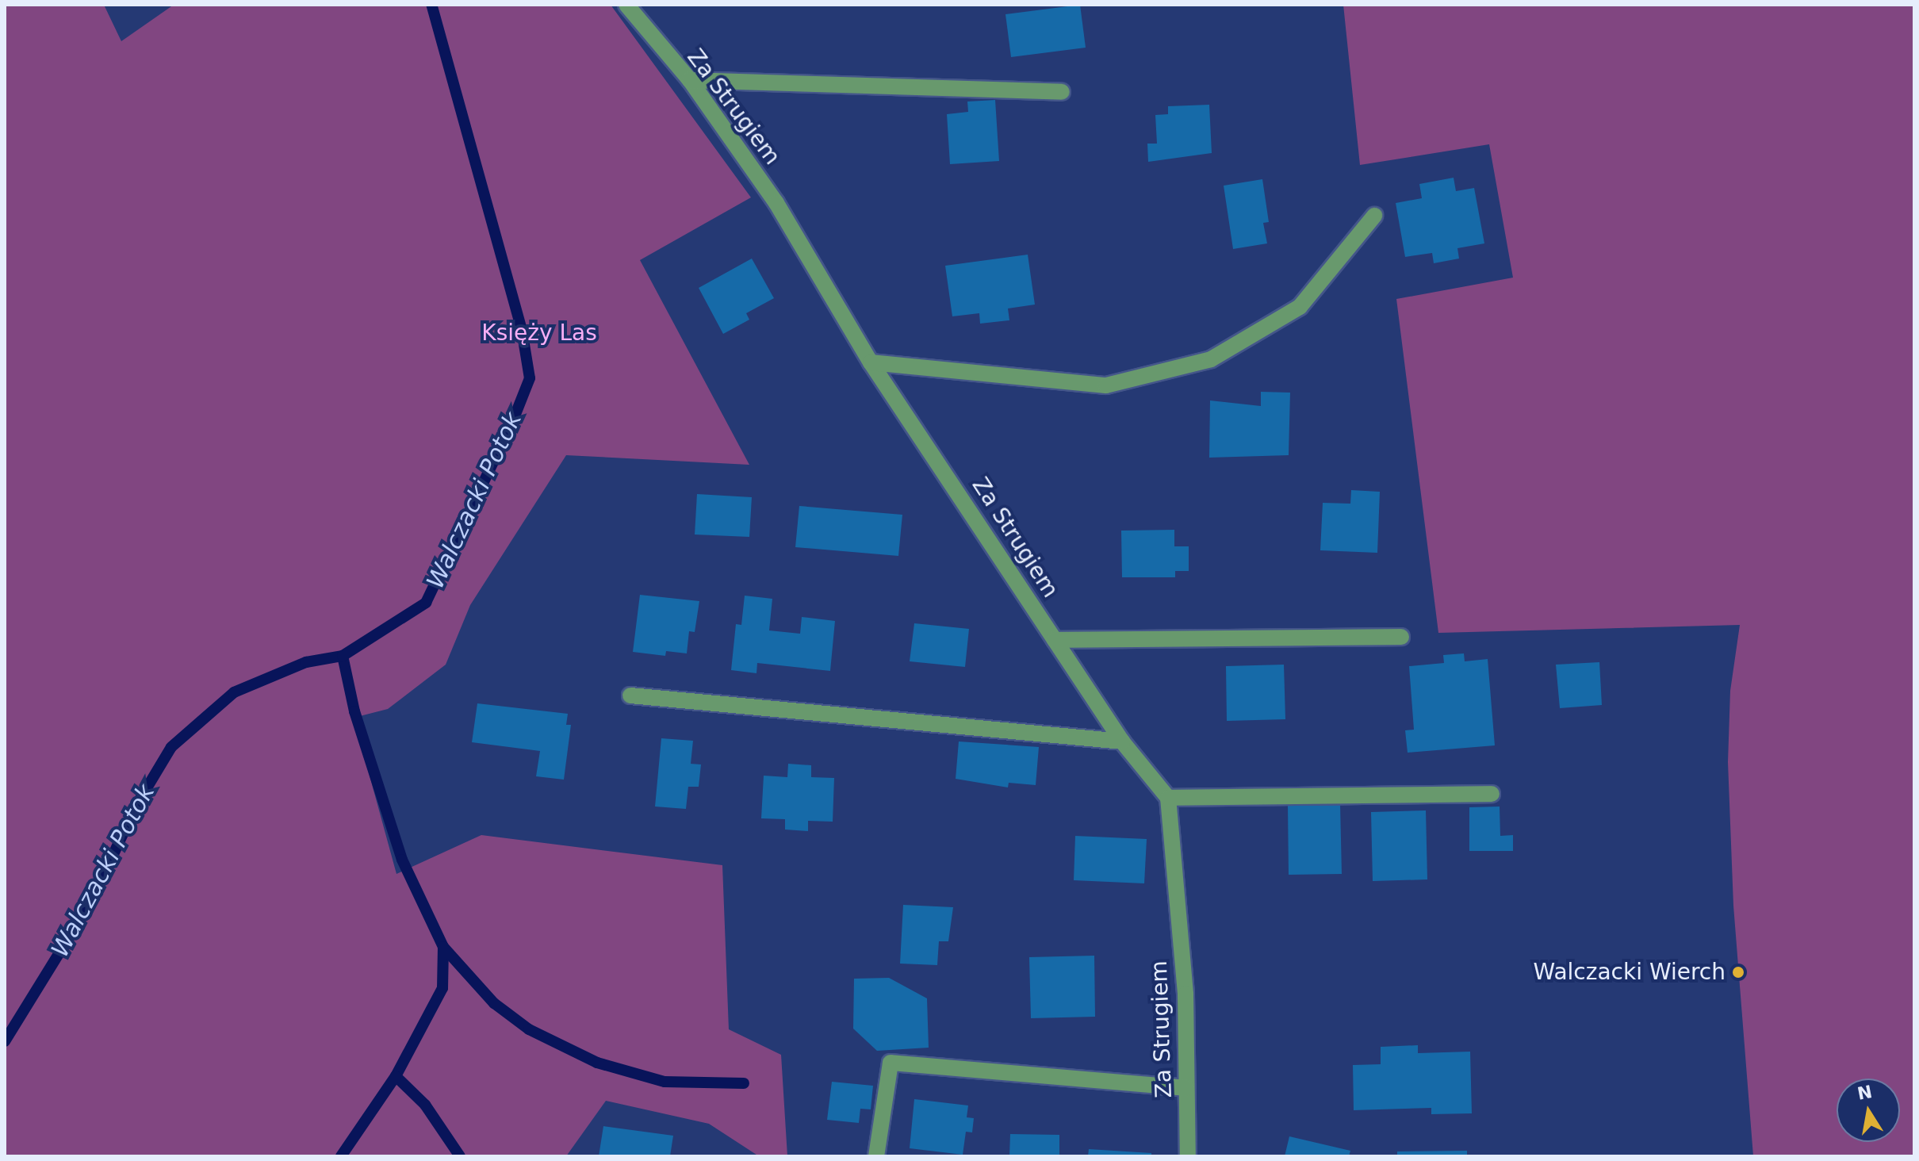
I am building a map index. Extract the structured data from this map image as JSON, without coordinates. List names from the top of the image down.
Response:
{
  "streets": {
    "street": ["Za Strugiem"]
  },
  "water": ["Walczacki Potok"],
  "parks": ["Księży Las"],
  "places": ["Walczacki Wierch"],
  "north": "top"
}
